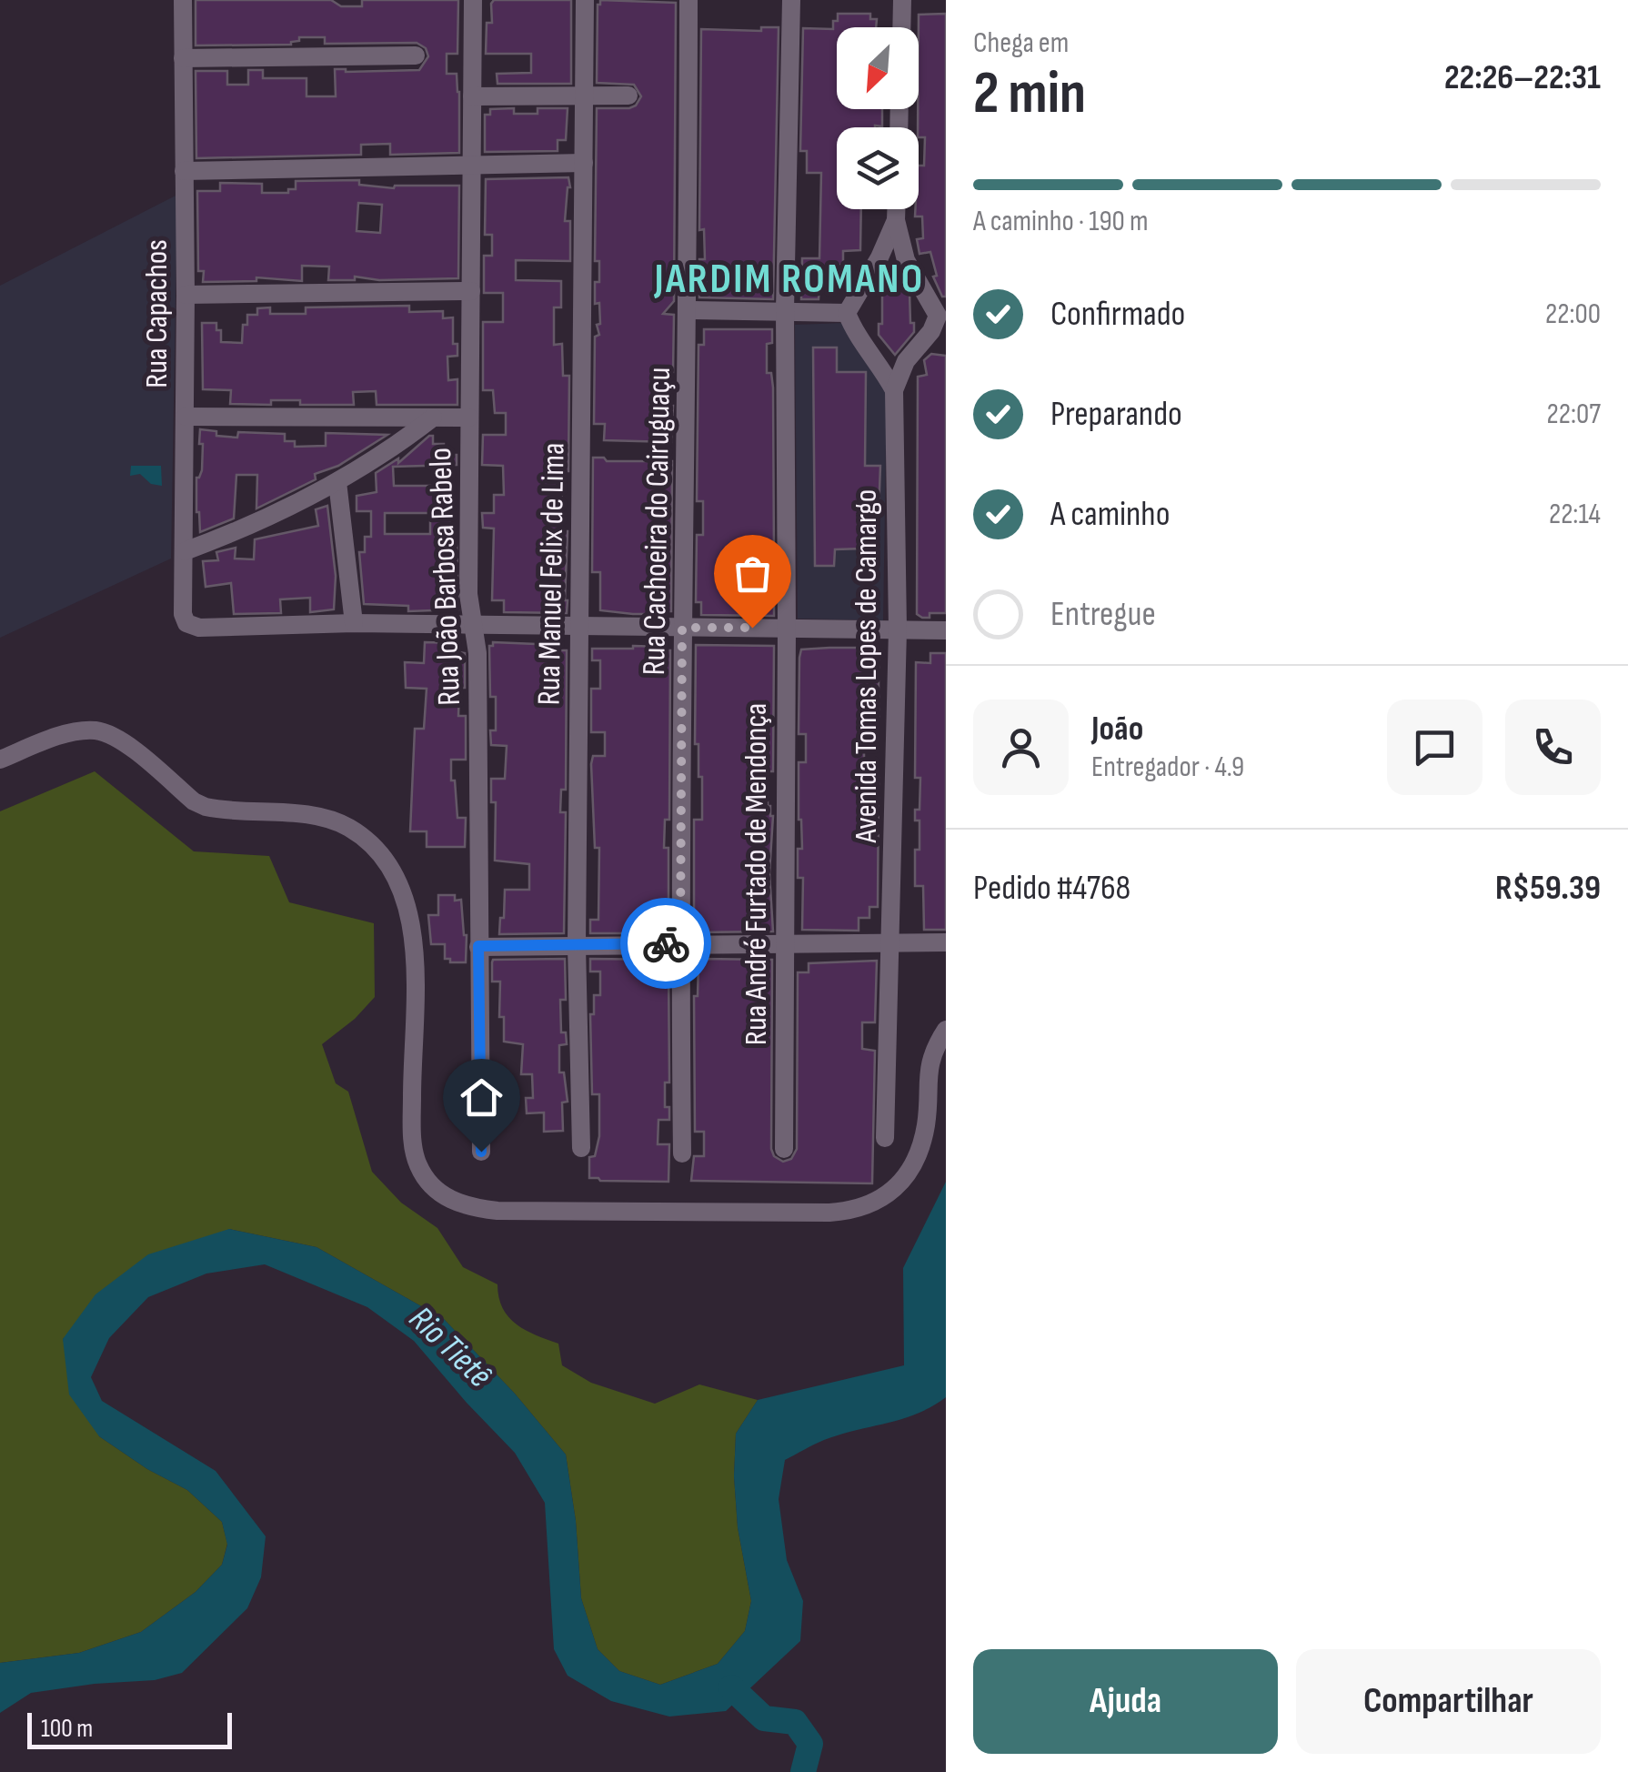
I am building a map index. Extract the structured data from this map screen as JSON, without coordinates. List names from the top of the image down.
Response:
{
  "streets": {
    "street": [
      "Rua Capachos",
      "Rua Cachoeira do Cairuguaçu",
      "Rua Manuel Felix de Lima",
      "Rua João Barbosa Rabelo",
      "Avenida Tomas Lopes de Camargo",
      "Rua André Furtado de Mendonça"
    ]
  },
  "districts": ["JARDIM ROMANO"],
  "water": ["Rio Tietê"],
  "scale_bar": "100 m",
  "north": "bottom left",
  "page": {
    "heading": ["2 min", "Chega em", "22:26–22:31"],
    "panel": [
      "João",
      "Entregador · 4.9",
      "Pedido #4768",
      "R$59.39"
    ],
    "bar": "A caminho · 190 m",
    "list": [
      ["Confirmado", "22:00"],
      ["Preparando", "22:07"],
      ["A caminho", "22:14"],
      "Entregue"
    ],
    "buttons": ["Ajuda", "Compartilhar"],
    "scale": "100 m"
  }
}
